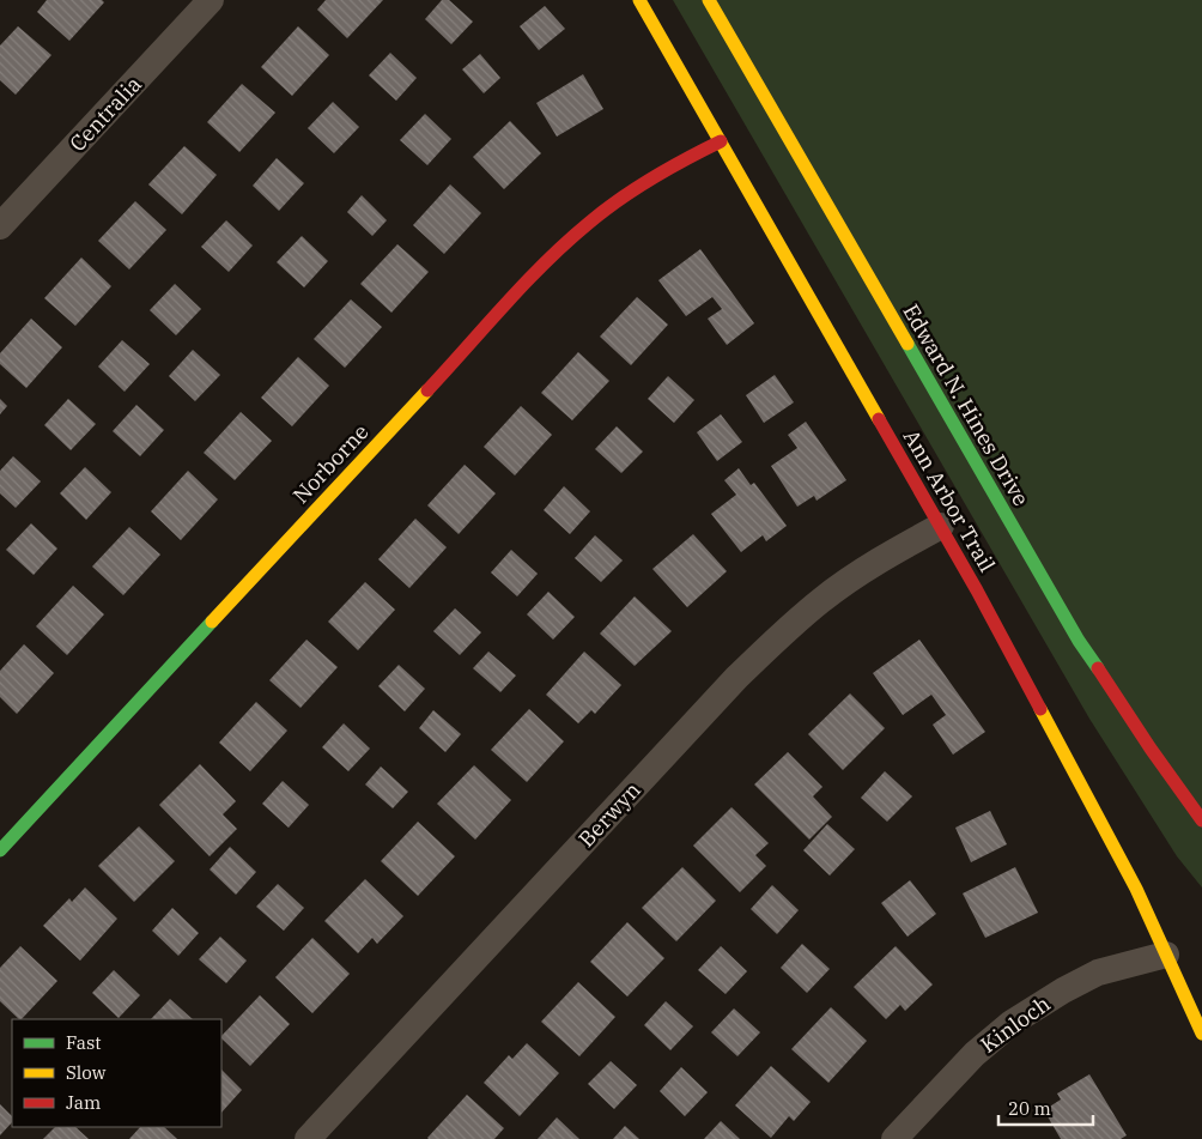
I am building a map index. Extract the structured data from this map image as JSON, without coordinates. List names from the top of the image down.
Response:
{
  "streets": {
    "street": [
      "Centralia",
      "Edward N. Hines Drive",
      "Norborne",
      "Ann Arbor Trail",
      "Berwyn",
      "Kinloch"
    ]
  },
  "crossings": [
    ["Norborne", "Ann Arbor Trail"],
    ["Ann Arbor Trail", "Berwyn"],
    ["Ann Arbor Trail", "Kinloch"]
  ],
  "legend": ["Fast", "Slow", "Jam"],
  "scale_bar": "20 m"
}
